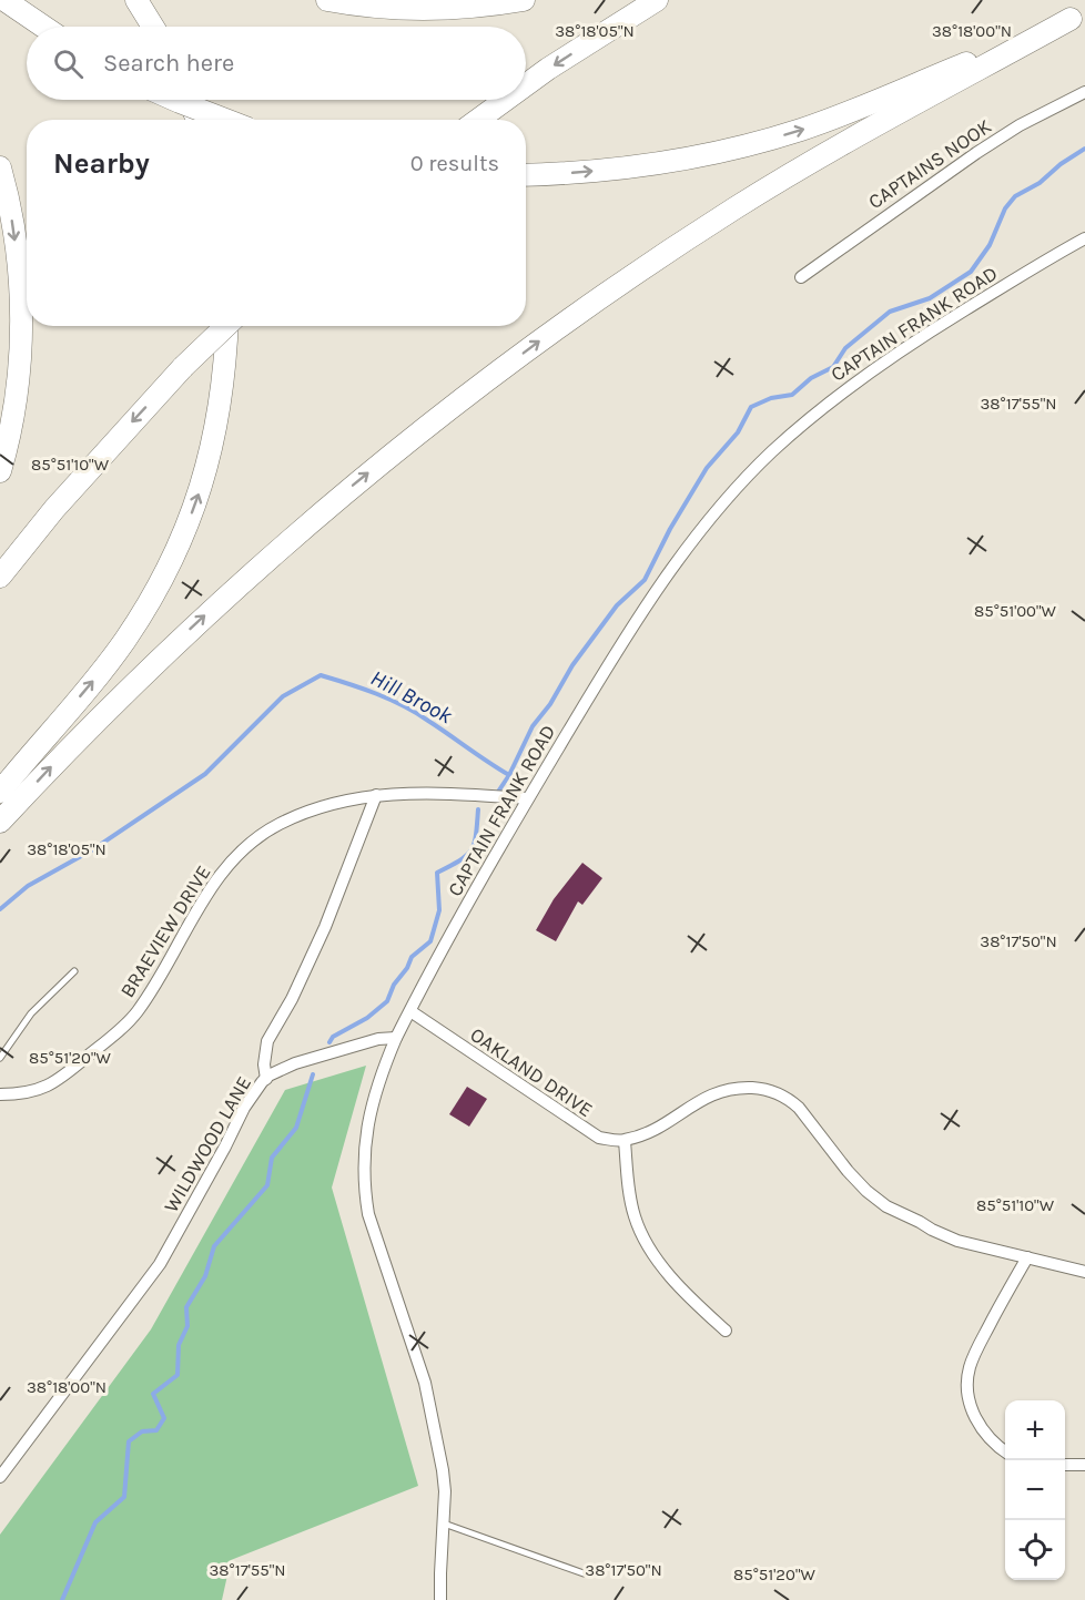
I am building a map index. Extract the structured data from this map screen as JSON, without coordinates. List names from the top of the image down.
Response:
{
  "streets": {
    "street": [
      "CAPTAINS NOOK",
      "CAPTAIN FRANK ROAD",
      "BRAEVIEW DRIVE",
      "OAKLAND DRIVE",
      "WILDWOOD LANE"
    ]
  },
  "crossings": [
    ["CAPTAIN FRANK ROAD", "BRAEVIEW DRIVE"],
    ["CAPTAIN FRANK ROAD", "OAKLAND DRIVE"],
    ["BRAEVIEW DRIVE", "WILDWOOD LANE"]
  ],
  "water": ["Hill Brook"],
  "page": {
    "search": "Search here",
    "heading": ["Nearby", "0 results"],
    "map_buttons": ["+", "−"]
  },
  "coordinates": [
    "38°18'05\"N",
    "38°18'00\"N",
    "38°17'55\"N",
    "85°51'10\"W",
    "85°51'00\"W",
    "38°17'50\"N",
    "85°51'20\"W"
  ]
}
